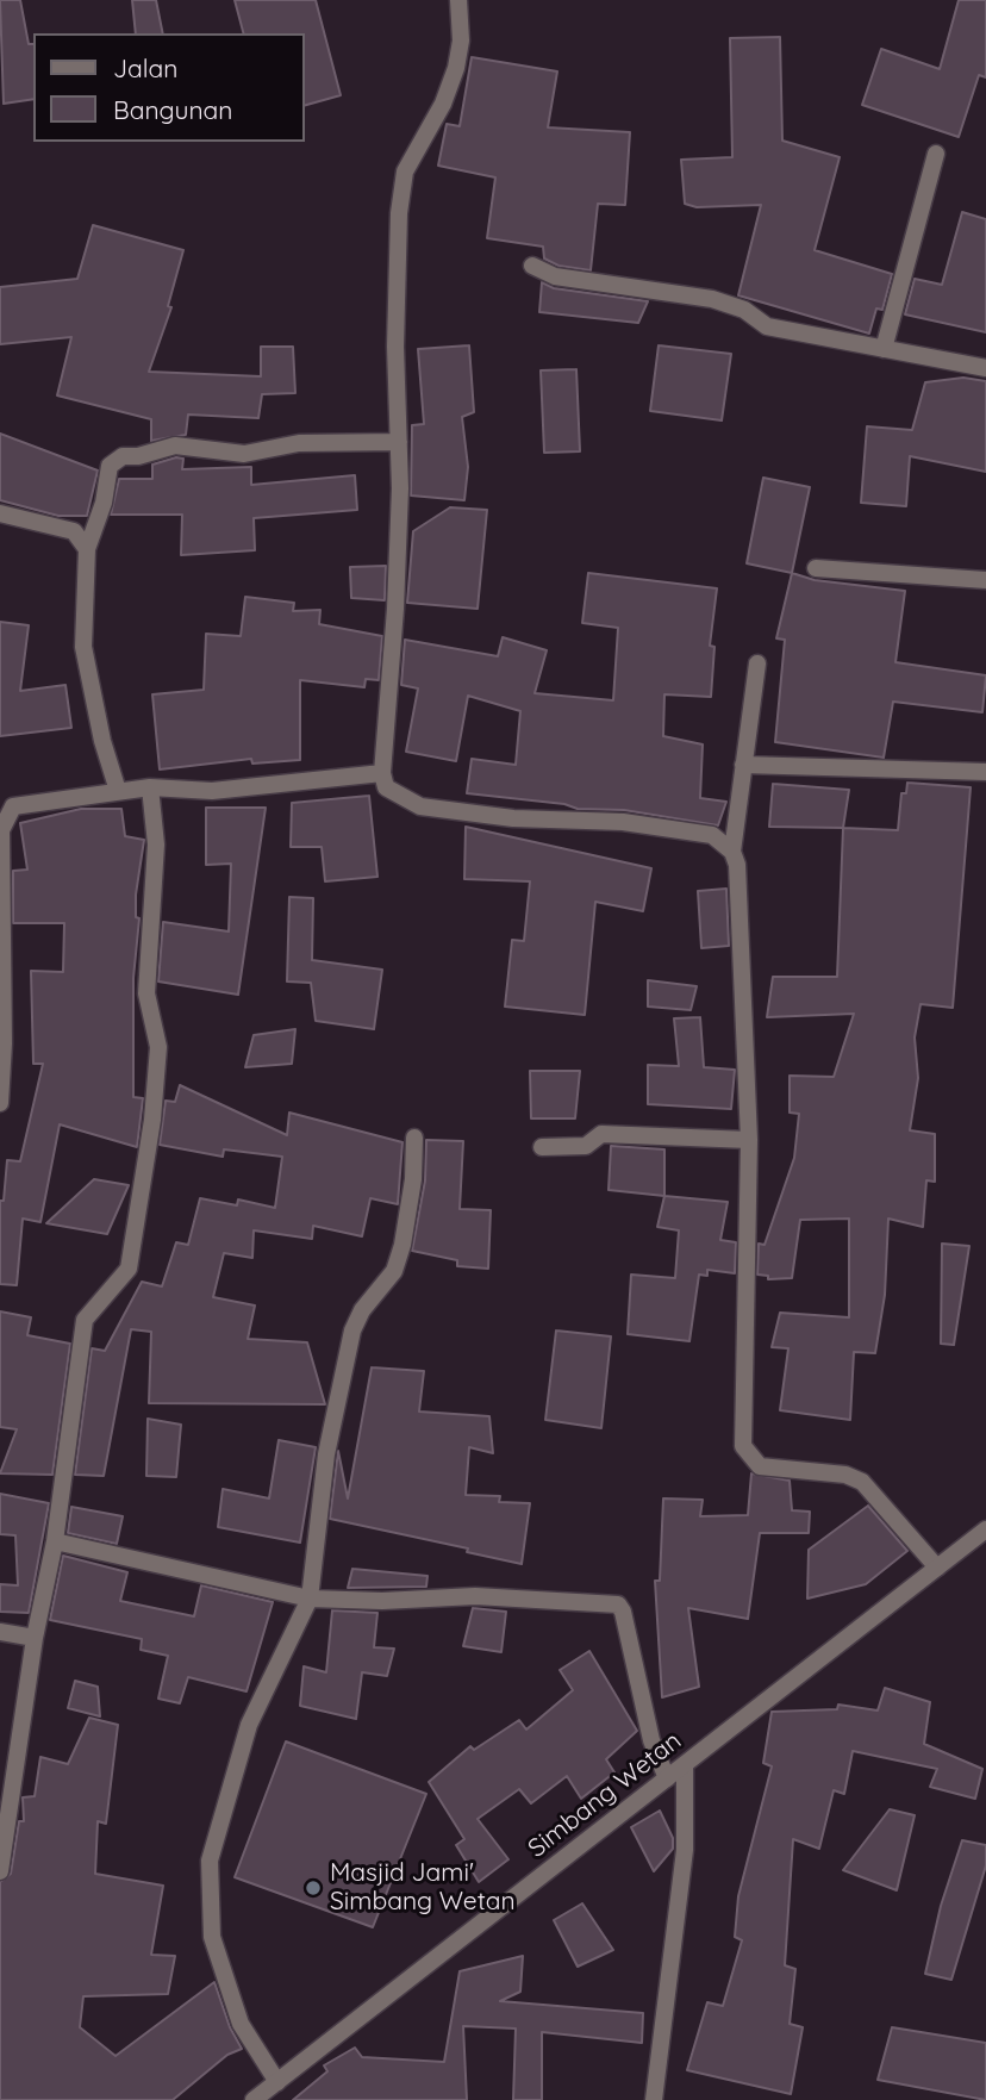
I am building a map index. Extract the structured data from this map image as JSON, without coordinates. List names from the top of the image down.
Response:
{
  "streets": {
    "street": ["Simbang Wetan"]
  },
  "places": ["Masjid Jami' Simbang Wetan"],
  "legend": ["Jalan", "Bangunan"]
}
